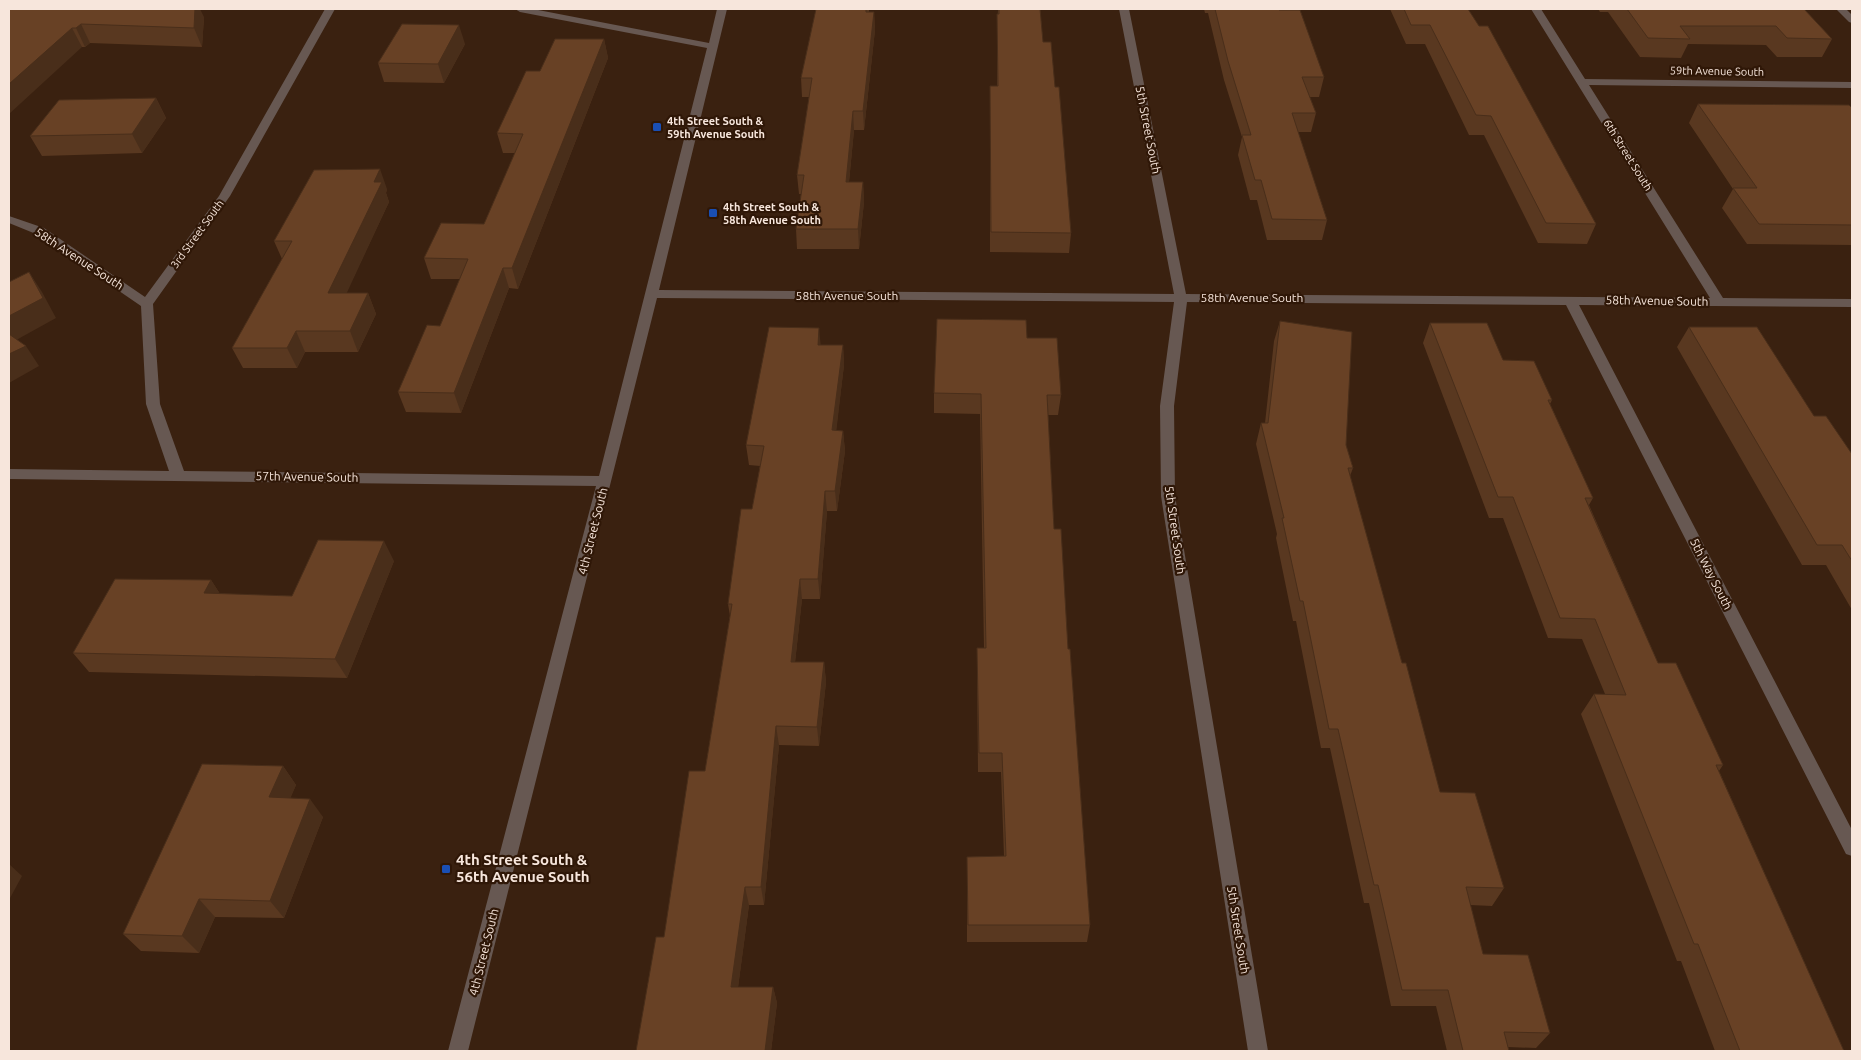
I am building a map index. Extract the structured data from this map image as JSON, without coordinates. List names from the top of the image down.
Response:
{
  "streets": {
    "street": [
      "59th Avenue South",
      "5th Street South",
      "6th Street South",
      "3rd Street South",
      "58th Avenue South",
      "57th Avenue South",
      "4th Street South",
      "5th Way South"
    ]
  },
  "crossings": [
    ["59th Avenue South", "6th Street South"],
    ["5th Street South", "58th Avenue South"],
    ["6th Street South", "58th Avenue South"],
    ["3rd Street South", "58th Avenue South"],
    ["58th Avenue South", "4th Street South"],
    ["58th Avenue South", "5th Way South"],
    ["57th Avenue South", "4th Street South"]
  ],
  "places": {
    "transit": ["4th Street South & 59th Avenue South", "4th Street South & 58th Avenue South", "4th Street South & 56th Avenue South"]
  }
}
